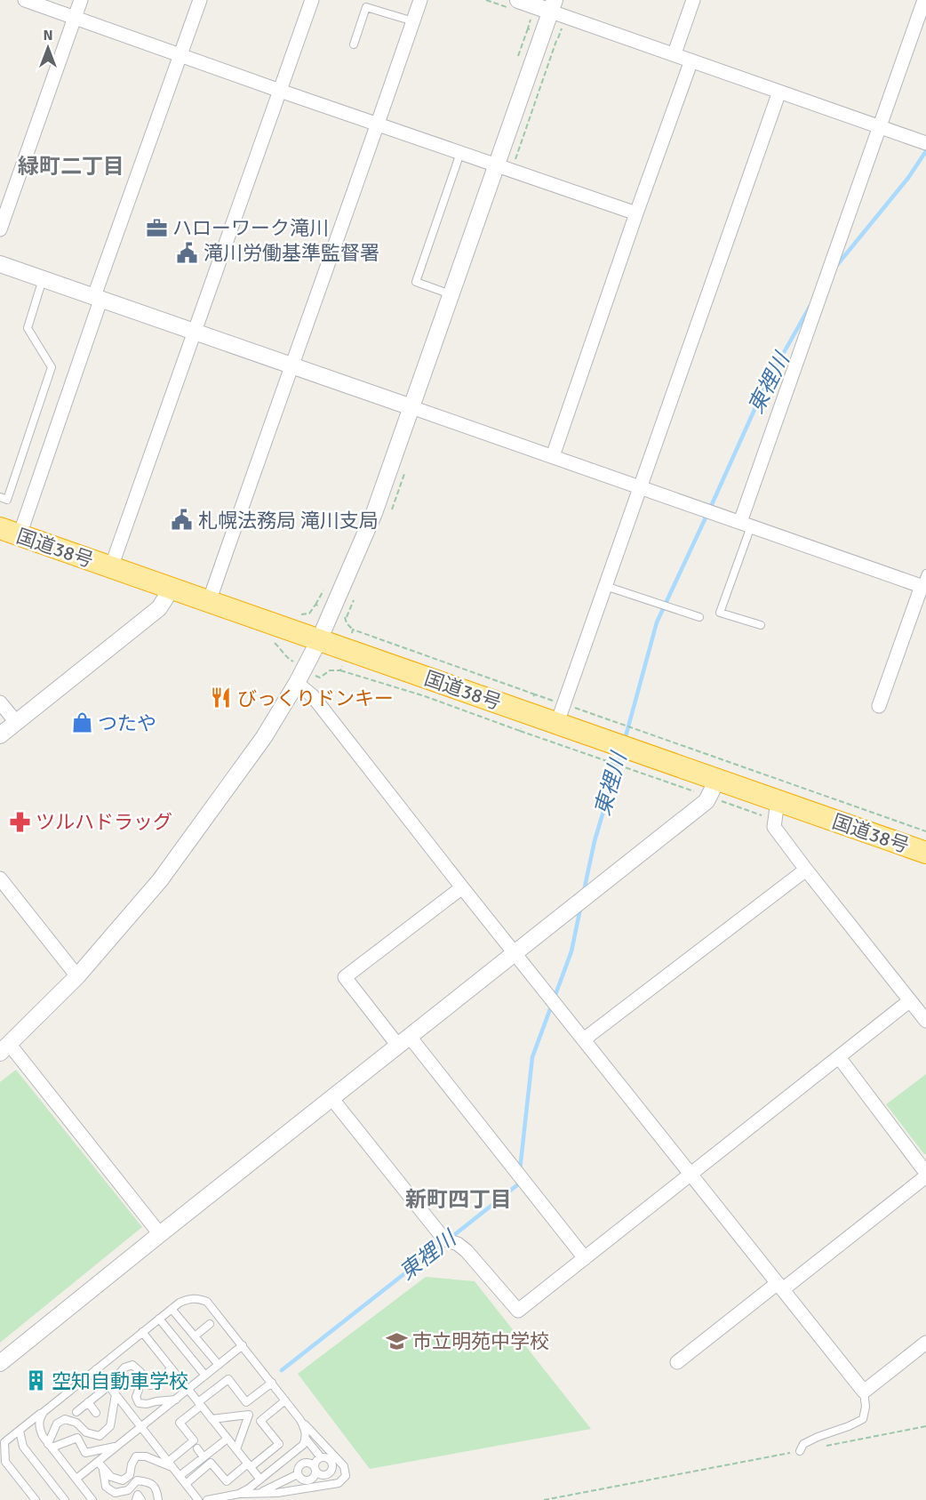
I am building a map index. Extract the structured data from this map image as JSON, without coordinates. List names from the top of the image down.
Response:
{
  "streets": {
    "highway": ["国道38号"]
  },
  "districts": ["緑町二丁目", "新町四丁目"],
  "water": ["東裡川"],
  "places": {
    "office": ["ハローワーク滝川"],
    "public building": ["滝川労働基準監督署", "札幌法務局 滝川支局"],
    "restaurant": ["びっくりドンキー"],
    "shop": ["つたや"],
    "pharmacy": ["ツルハドラッグ"],
    "school or university": ["市立明苑中学校"],
    "building": ["空知自動車学校"]
  },
  "north": "top"
}
